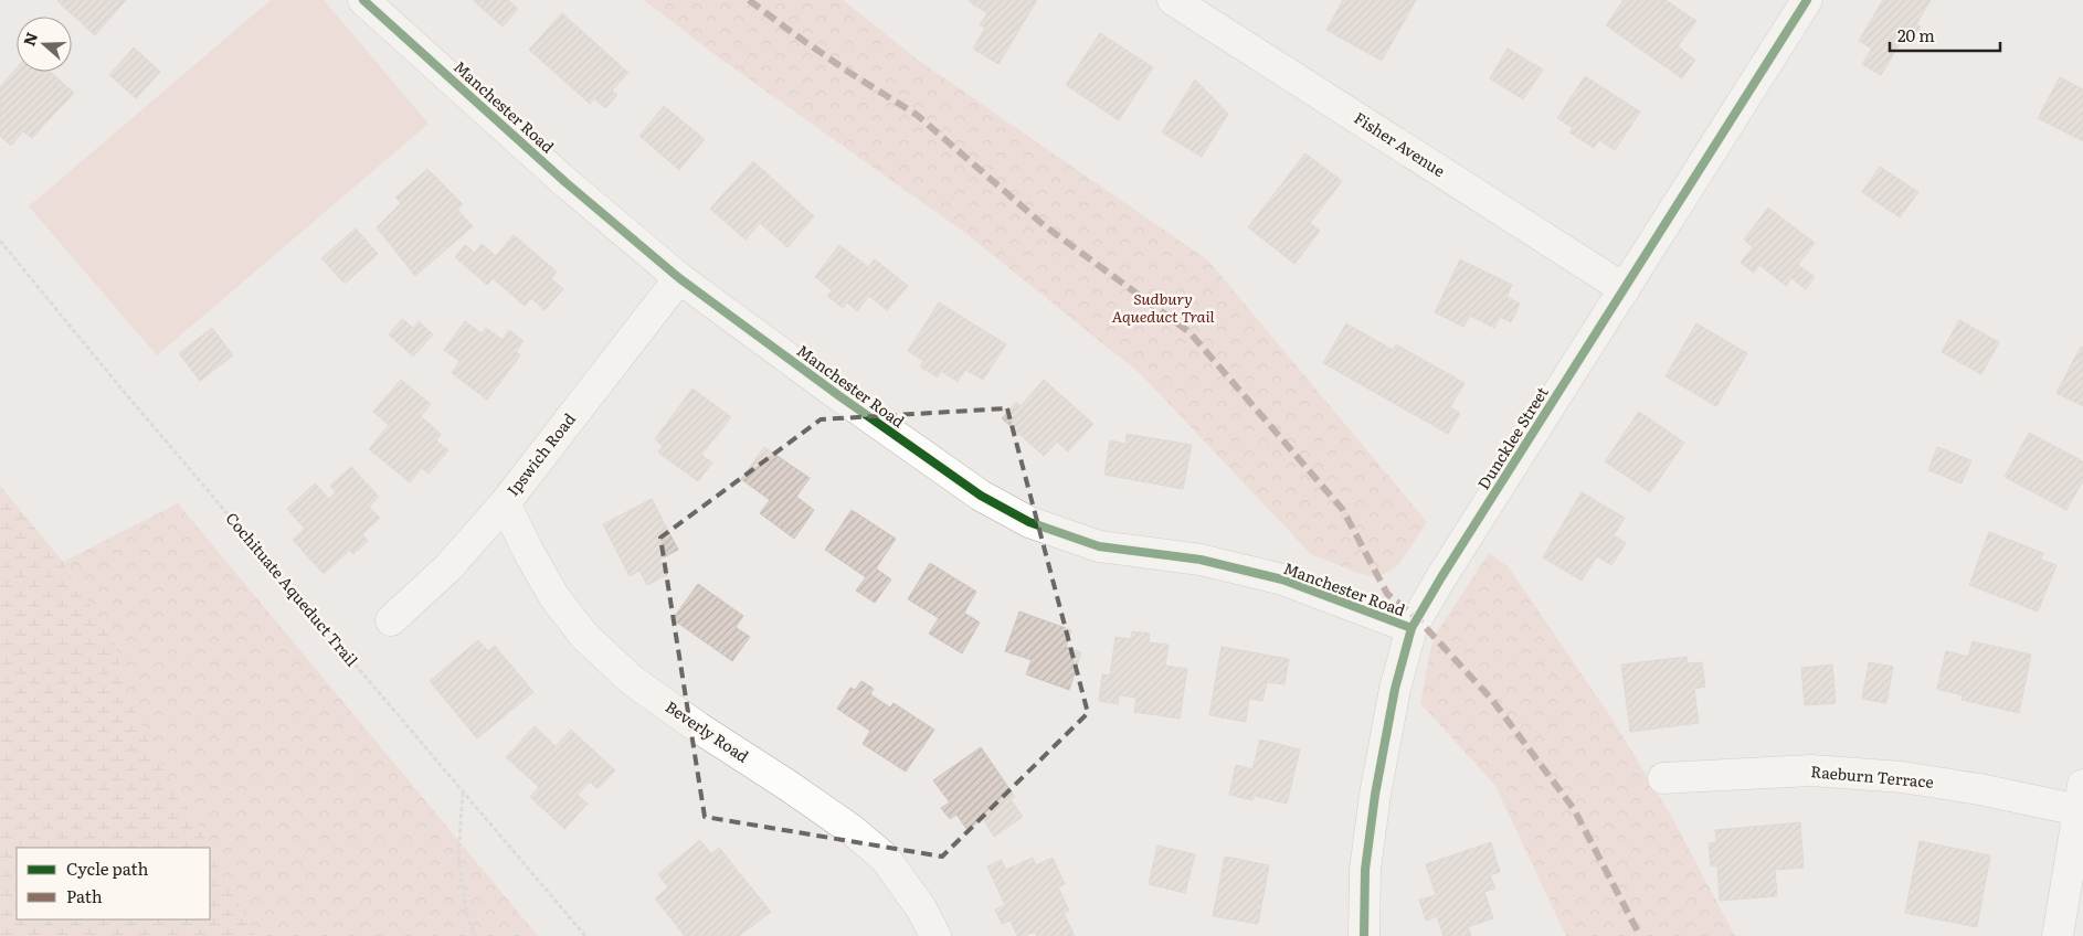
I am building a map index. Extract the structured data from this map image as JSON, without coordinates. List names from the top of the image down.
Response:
{
  "streets": {
    "street": [
      "Manchester Road",
      "Fisher Avenue",
      "Duncklee Street",
      "Ipswich Road",
      "Beverly Road",
      "Raeburn Terrace"
    ],
    "path": ["Cochituate Aqueduct Trail"]
  },
  "crossings": [
    ["Manchester Road", "Duncklee Street"],
    ["Manchester Road", "Ipswich Road"],
    ["Fisher Avenue", "Duncklee Street"],
    ["Ipswich Road", "Beverly Road"]
  ],
  "parks": ["Sudbury Aqueduct Trail"],
  "legend": ["Cycle path", "Path"],
  "scale_bar": "20 m",
  "north": "left"
}
